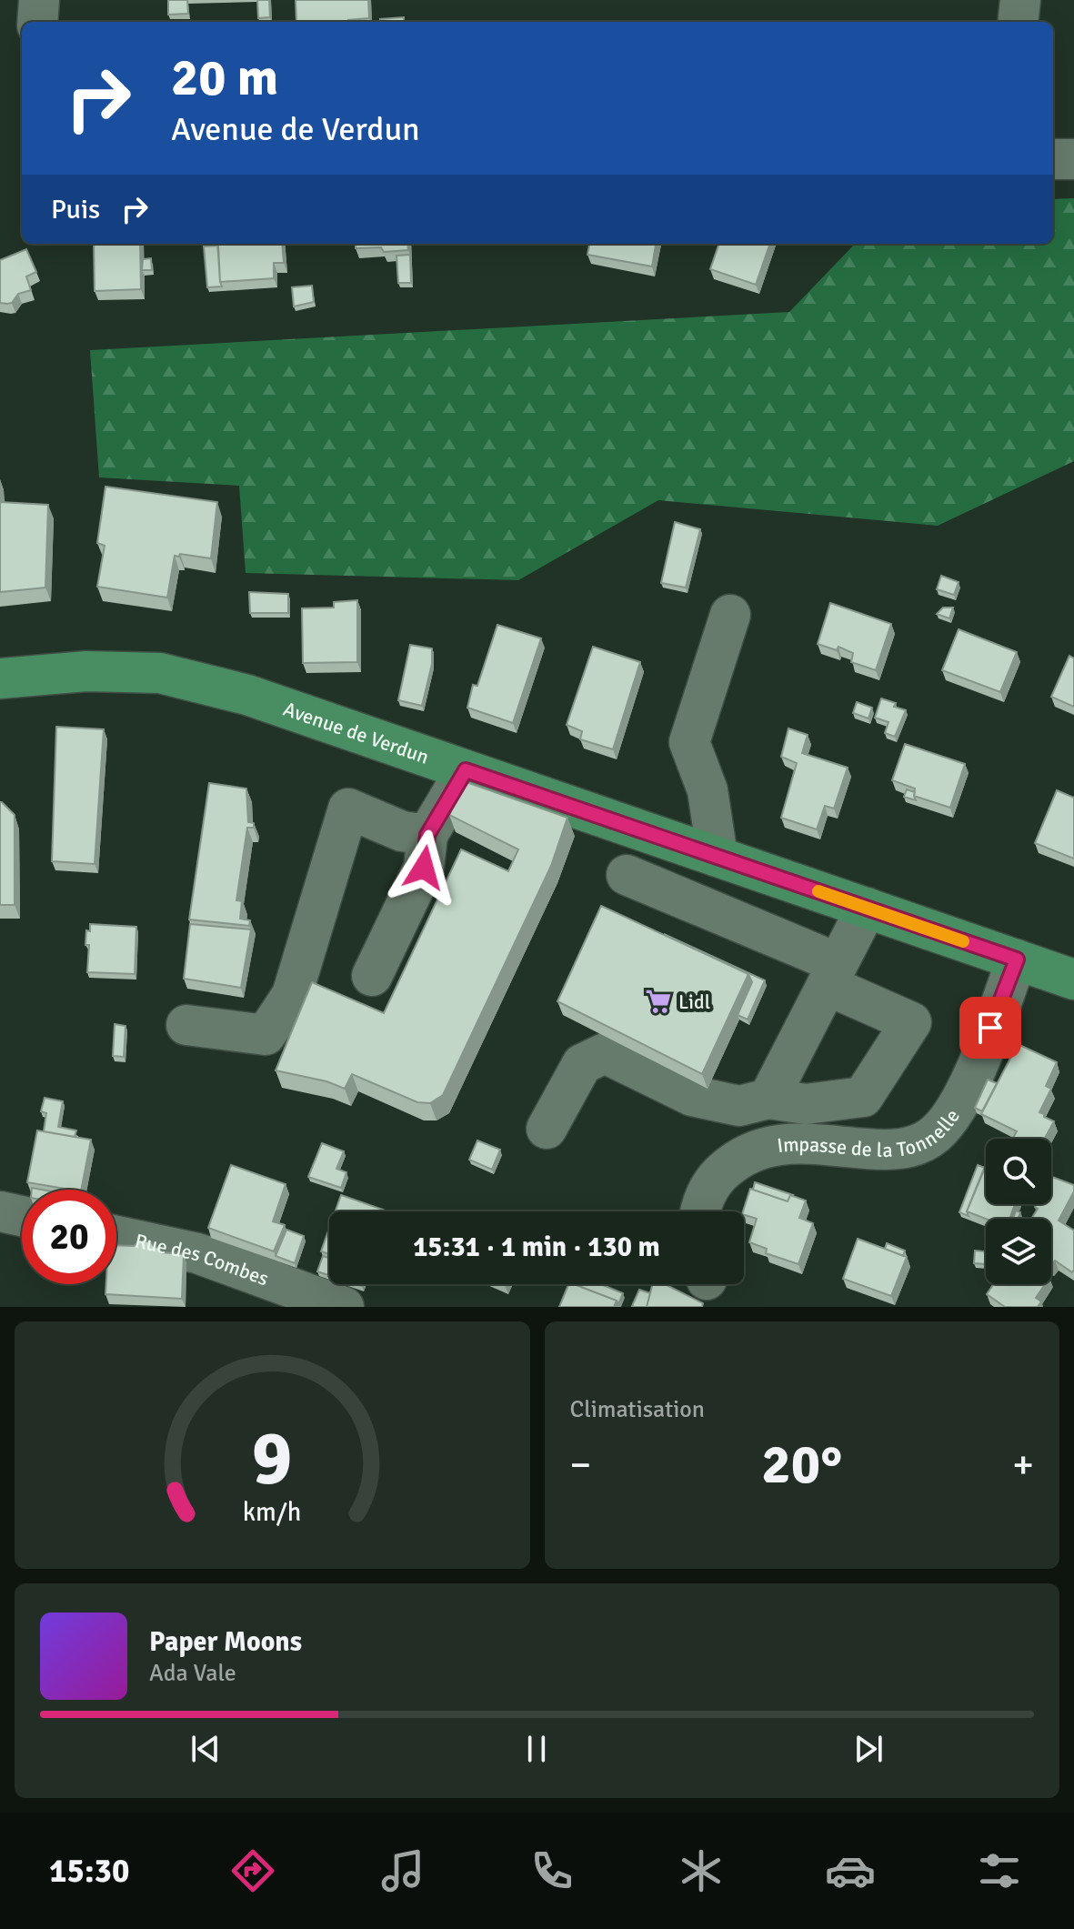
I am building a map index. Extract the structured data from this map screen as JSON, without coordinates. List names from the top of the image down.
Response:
{
  "streets": {
    "main road": ["Avenue de Verdun"],
    "street": ["Impasse de la Tonnelle", "Rue des Combes"]
  },
  "crossings": [
    ["Avenue de Verdun", "Impasse de la Tonnelle"]
  ],
  "places": {
    "supermarket": ["Lidl"]
  },
  "page": {
    "turn": ["20 m", "Avenue de Verdun"],
    "then": "Puis",
    "limit": "20",
    "trip": "15:31 · 1 min · 130 m",
    "tile": "Climatisation",
    "heat": ["−", "20°", "+"],
    "song": ["Paper Moons", "Ada Vale"],
    "tabs": "15:30",
    "gauge": ["9", "km/h"]
  }
}
